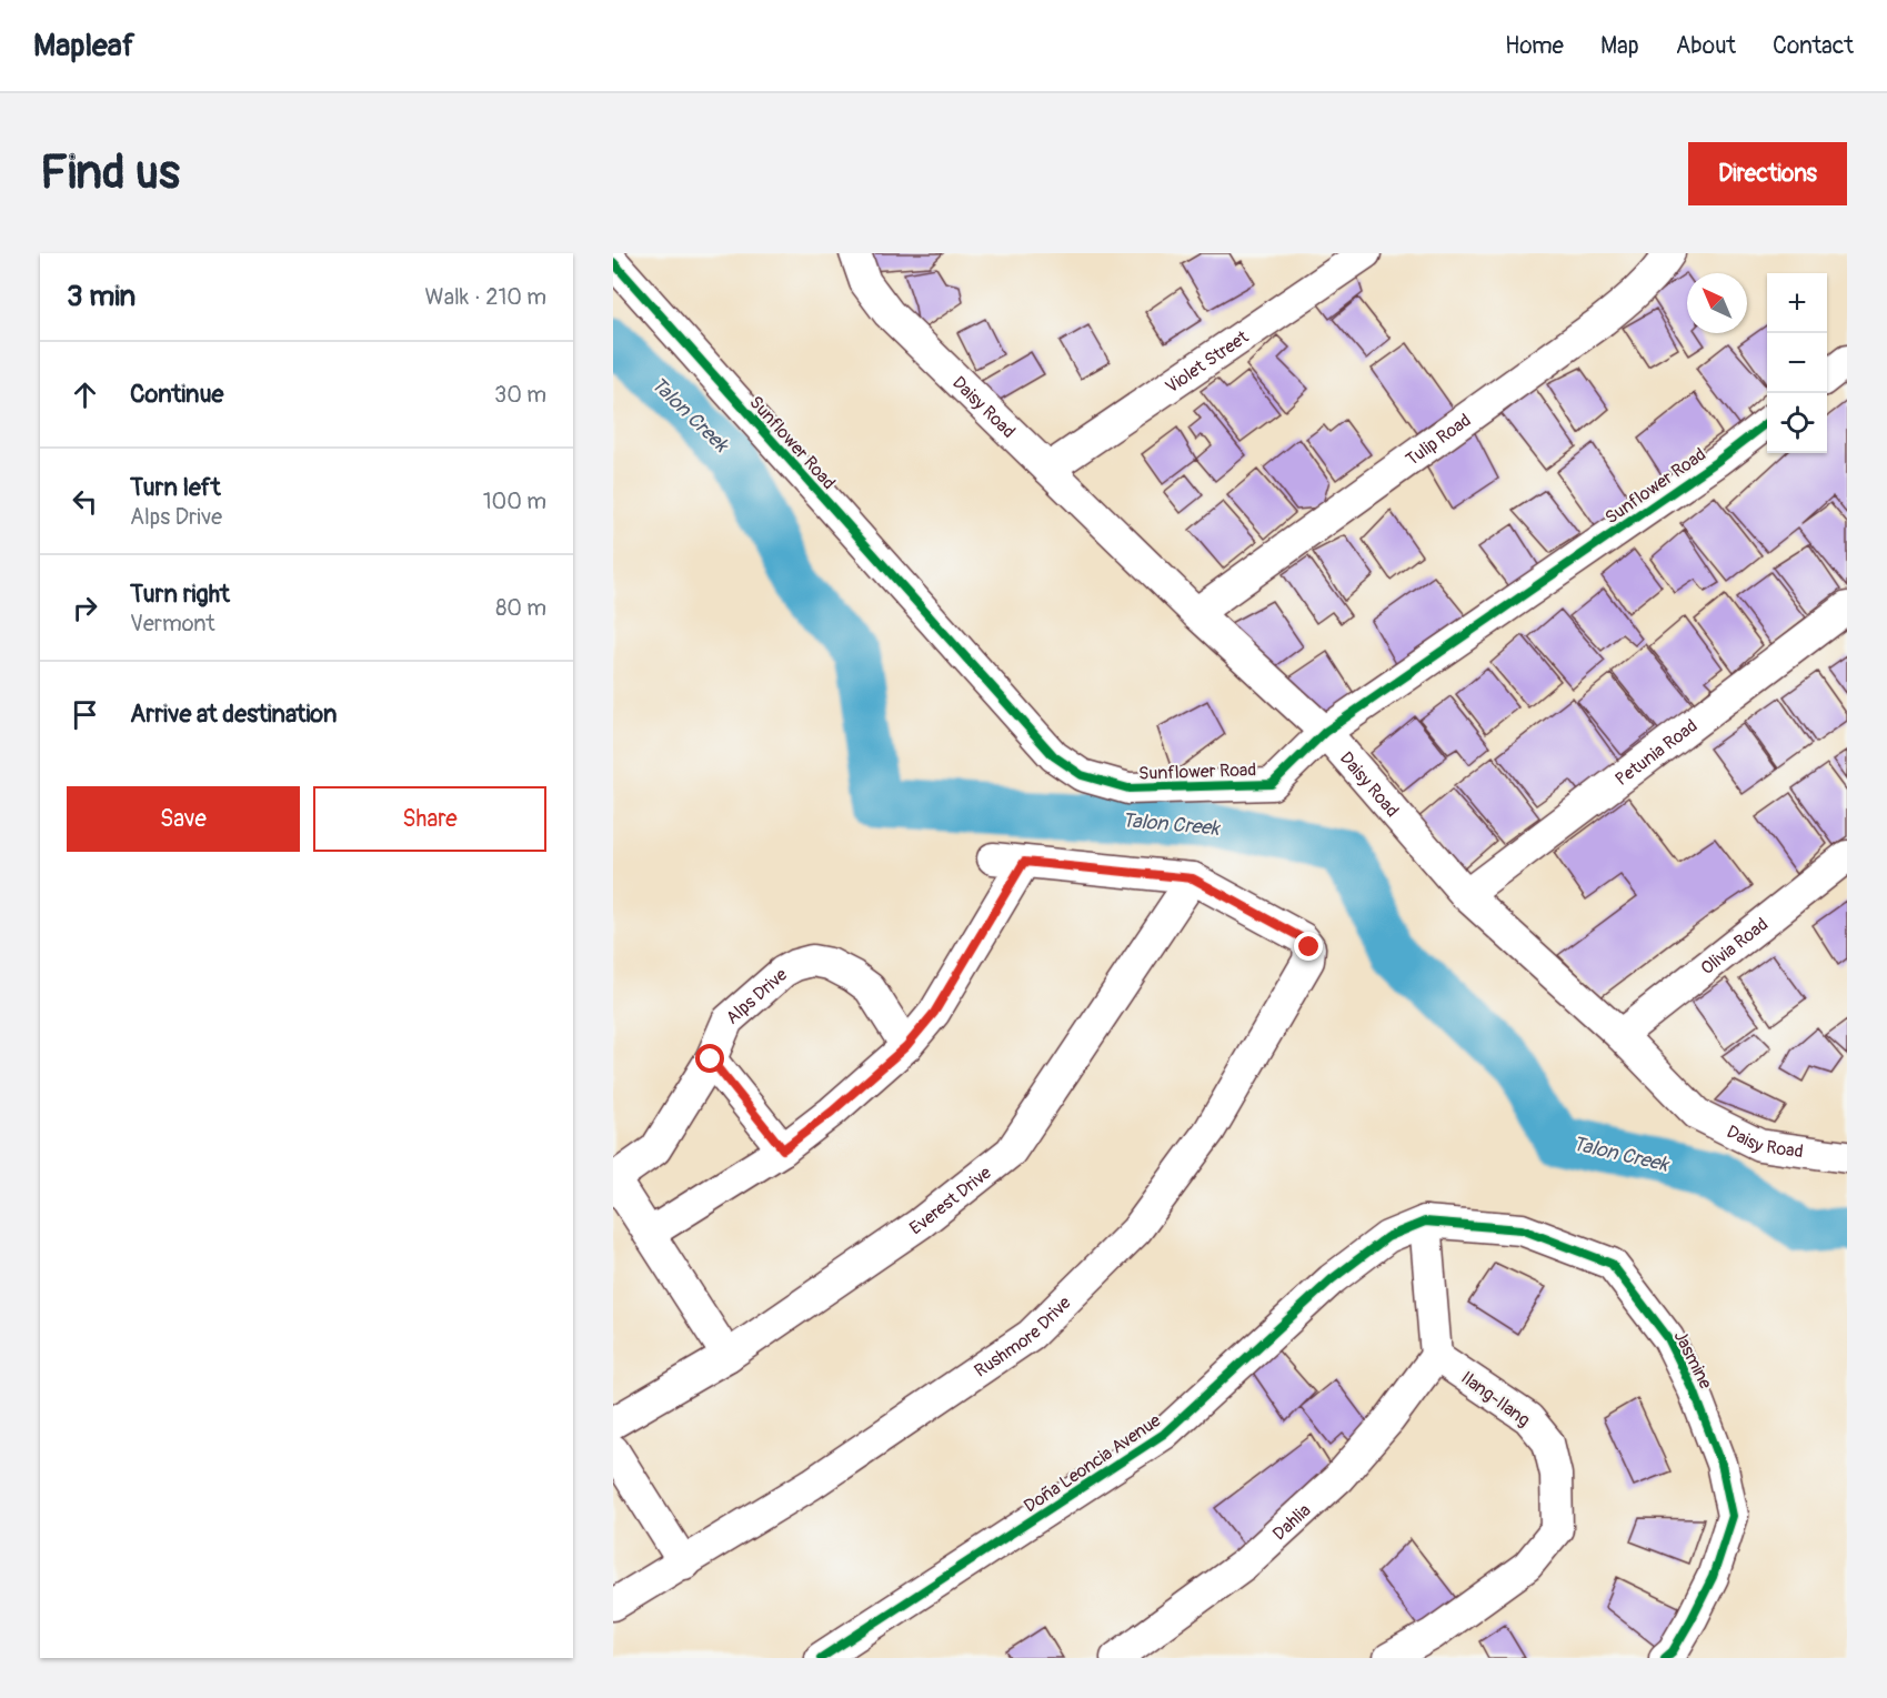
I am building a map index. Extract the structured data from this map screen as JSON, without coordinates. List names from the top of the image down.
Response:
{
  "streets": {
    "street": [
      "Violet Street",
      "Daisy Road",
      "Tulip Road",
      "Sunflower Road",
      "Petunia Road",
      "Olivia Road",
      "Alps Drive",
      "Everest Drive",
      "Rushmore Drive",
      "Jasmine",
      "Ilang-Ilang",
      "Doña Leoncia Avenue",
      "Dahlia"
    ]
  },
  "crossings": [
    ["Violet Street", "Daisy Road"],
    ["Daisy Road", "Tulip Road"],
    ["Daisy Road", "Sunflower Road"],
    ["Daisy Road", "Petunia Road"],
    ["Daisy Road", "Olivia Road"],
    ["Everest Drive", "Rushmore Drive"],
    ["Jasmine", "Doña Leoncia Avenue"],
    ["Ilang-Ilang", "Dahlia"]
  ],
  "water": ["Talon Creek"],
  "north": "top left",
  "page": {
    "header": "Mapleaf",
    "nav": [
      "Home",
      "Map",
      "About",
      "Contact"
    ],
    "buttons": [
      "Directions",
      ["Save", "Share"]
    ],
    "title": "Find us",
    "heading": ["3 min", "Walk · 210 m"],
    "map_buttons": ["+", "−"],
    "list": [
      ["Continue", "30 m"],
      ["Turn left", "Alps Drive", "100 m"],
      ["Turn right", "Vermont", "80 m"],
      "Arrive at destination"
    ]
  }
}
